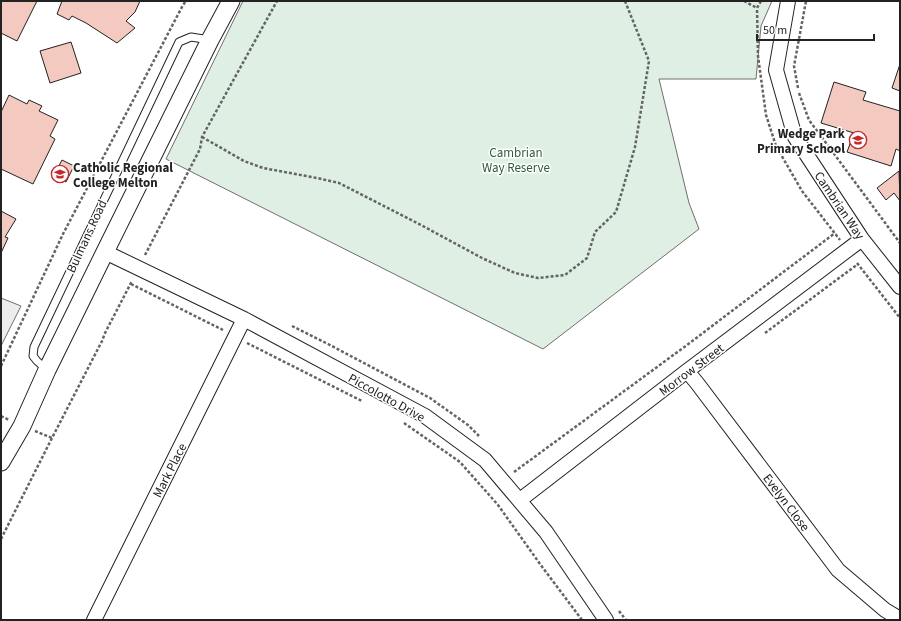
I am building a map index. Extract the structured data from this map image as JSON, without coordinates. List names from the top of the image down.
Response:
{
  "streets": {
    "street": [
      "Cambrian Way",
      "Bulmans Road",
      "Morrow Street",
      "Piccolotto Drive",
      "Mark Place",
      "Evelyn Close"
    ]
  },
  "crossings": [
    ["Cambrian Way", "Morrow Street"],
    ["Bulmans Road", "Piccolotto Drive"],
    ["Morrow Street", "Piccolotto Drive"],
    ["Morrow Street", "Evelyn Close"],
    ["Piccolotto Drive", "Mark Place"]
  ],
  "parks": ["Cambrian Way Reserve"],
  "places": {
    "school or university": ["Wedge Park Primary School", "Catholic Regional College Melton"]
  },
  "scale_bar": "50 m"
}
